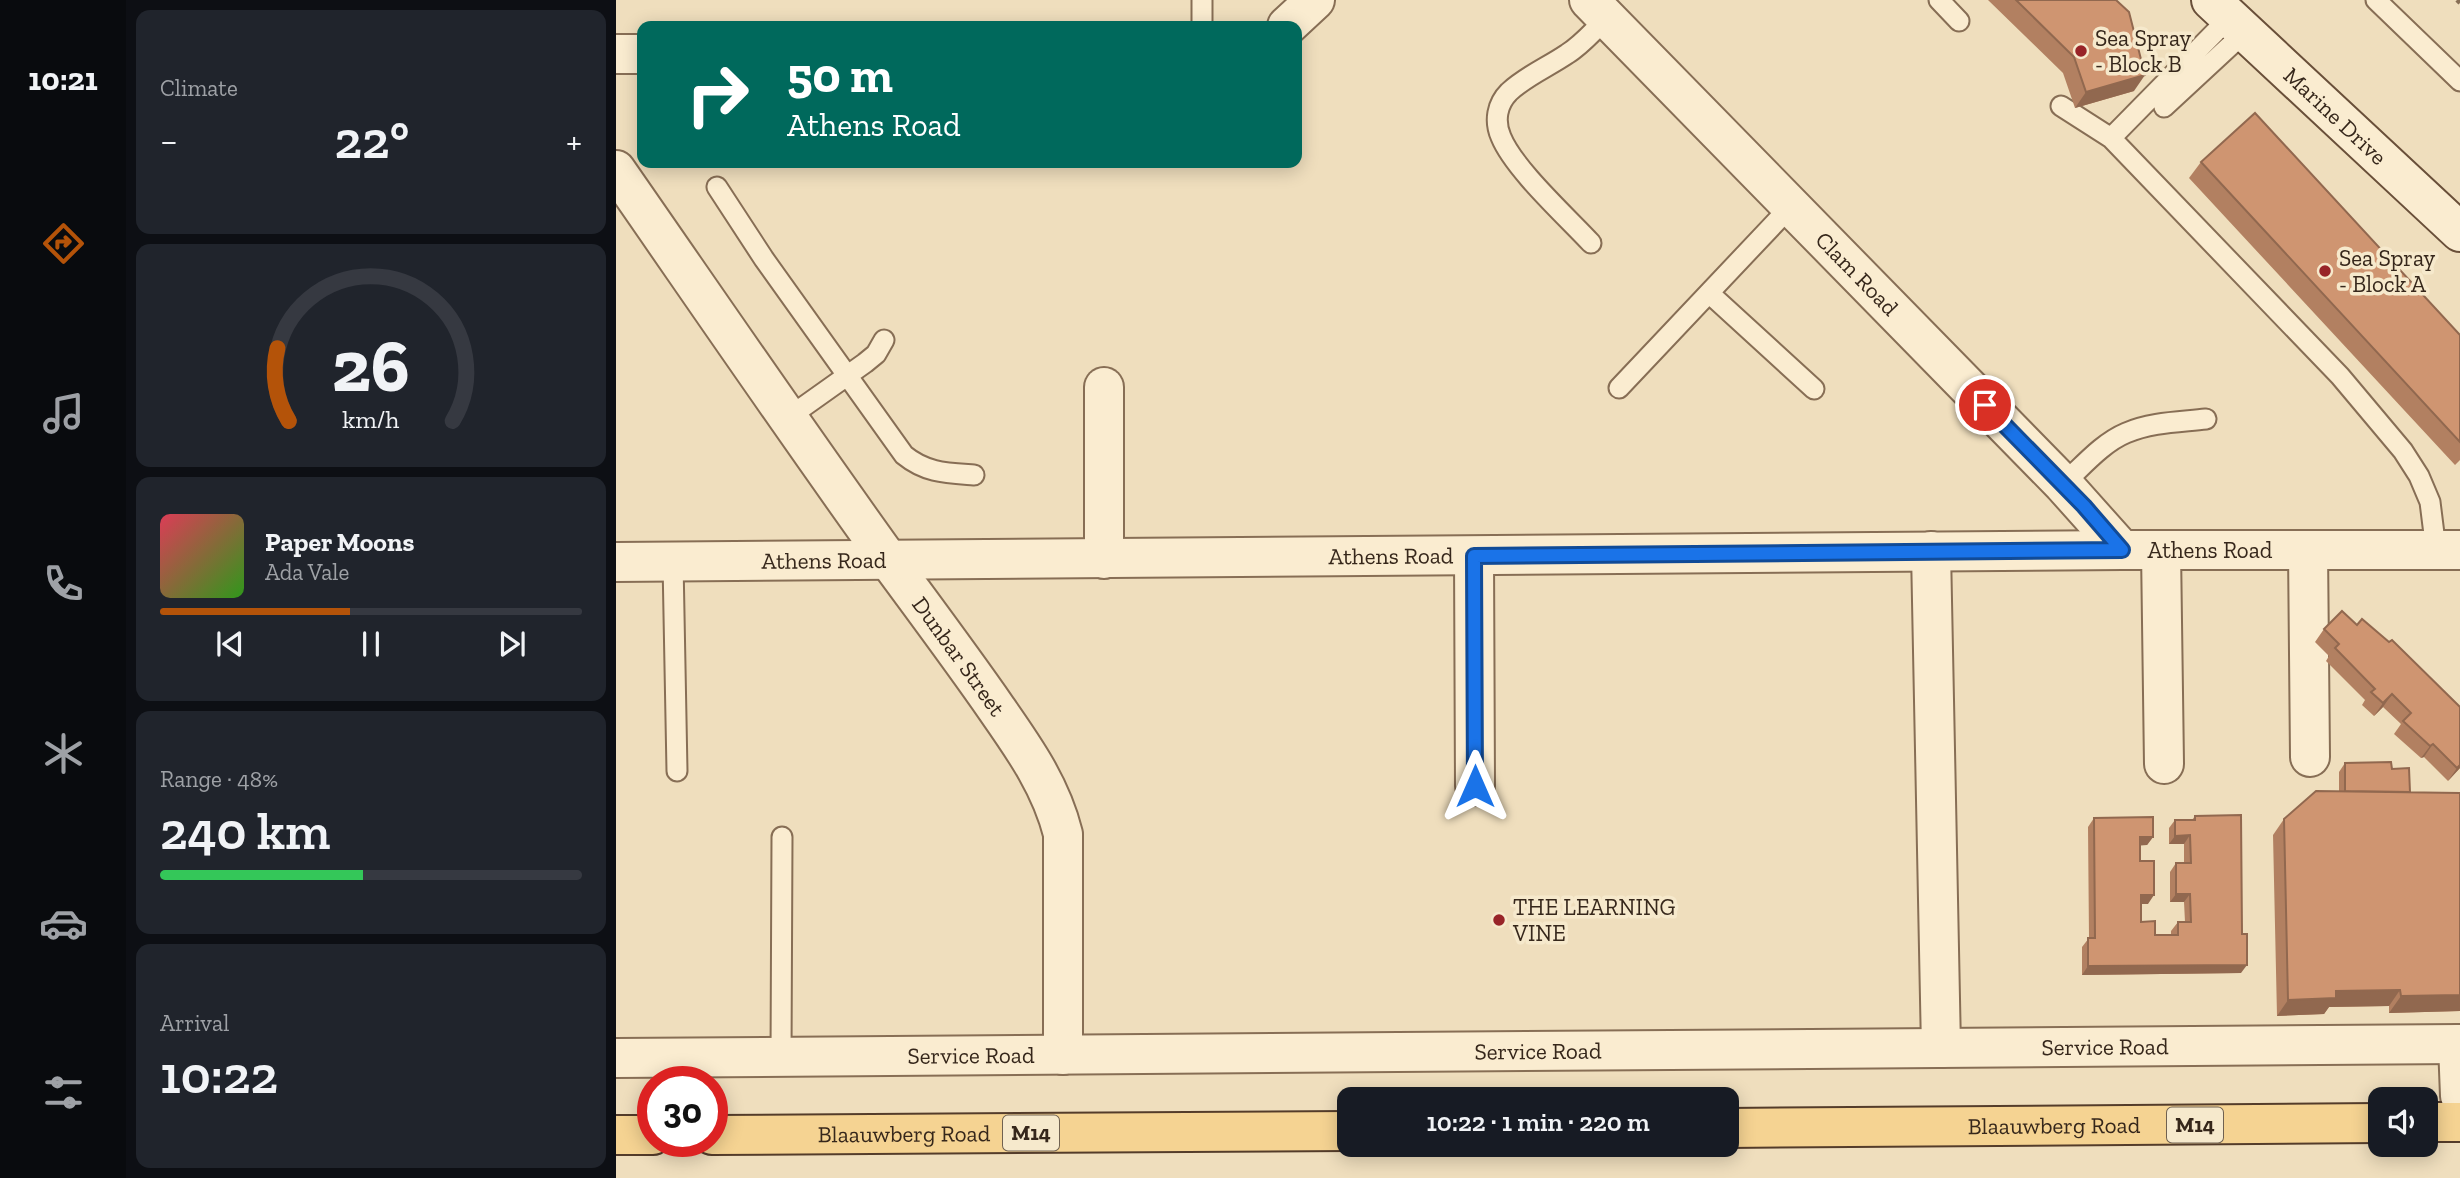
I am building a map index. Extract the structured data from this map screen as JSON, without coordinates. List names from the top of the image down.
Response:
{
  "streets": {
    "main road": ["M14", "Blaauwberg Road"],
    "street": [
      "Marine Drive",
      "Clam Road",
      "Athens Road",
      "Dunbar Street",
      "Service Road"
    ]
  },
  "crossings": [
    ["Clam Road", "Athens Road"],
    ["Athens Road", "Dunbar Street"],
    ["Dunbar Street", "Service Road"]
  ],
  "places": ["Sea Spray - Block B", "Sea Spray - Block A", "THE LEARNING VINE"],
  "page": {
    "tabs": "10:21",
    "tile": [
      "Climate",
      ["Range · 48%", "240 km"],
      ["Arrival", "10:22"]
    ],
    "turn": ["50 m", "Athens Road"],
    "heat": ["−", "22°", "+"],
    "song": ["Paper Moons", "Ada Vale"],
    "limit": "30",
    "trip": "10:22 · 1 min · 220 m",
    "gauge": ["26", "km/h"]
  }
}
